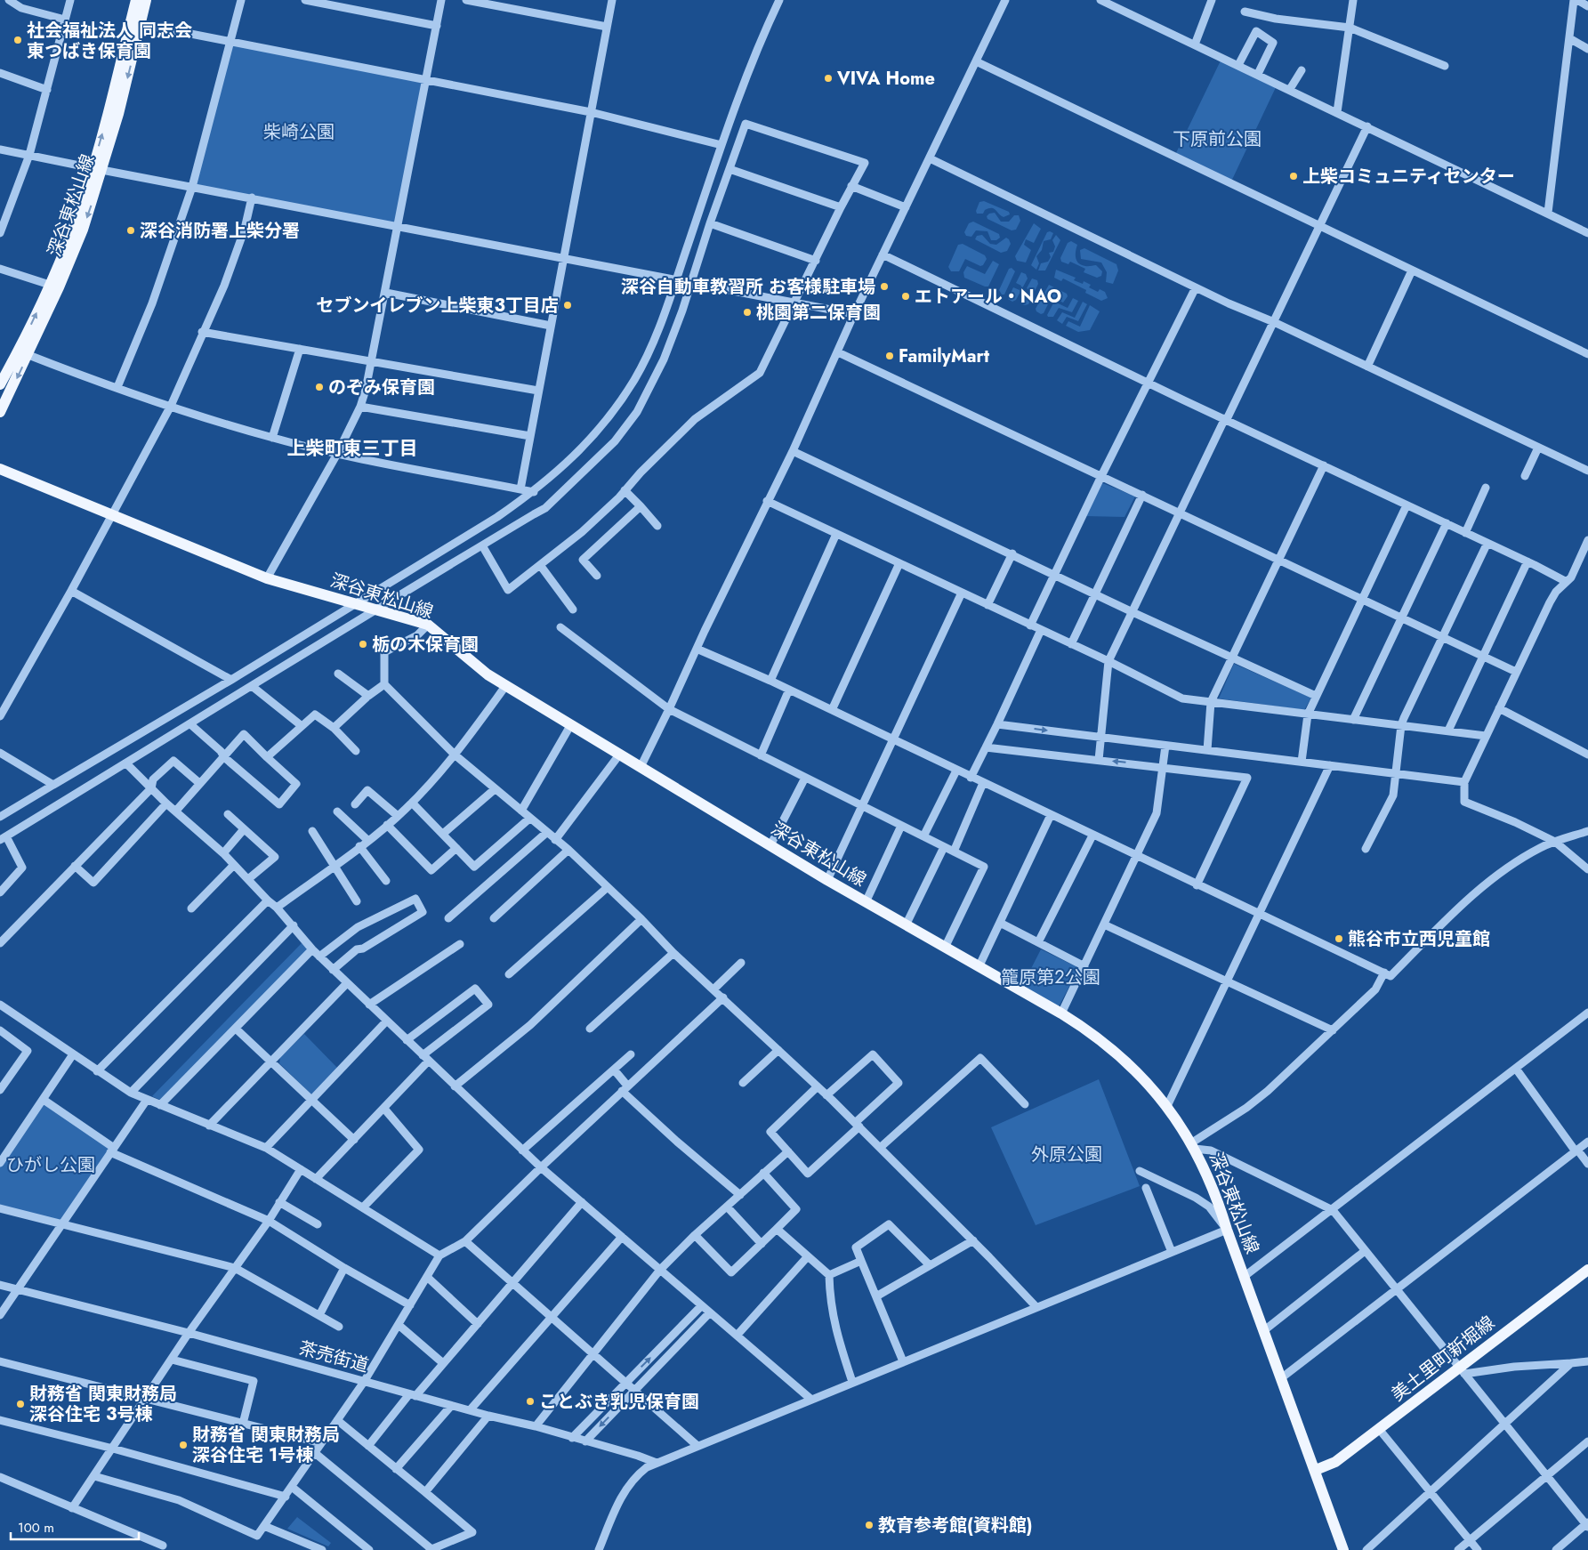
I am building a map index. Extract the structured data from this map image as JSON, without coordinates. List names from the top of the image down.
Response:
{
  "streets": {
    "main road": ["深谷東松山線", "美土里町新堀線"],
    "street": ["茶売街道"]
  },
  "crossings": [
    ["深谷東松山線", "美土里町新堀線"]
  ],
  "districts": ["上柴町東三丁目"],
  "parks": [
    "柴崎公園",
    "下原前公園",
    "籠原第2公園",
    "外原公園",
    "ひがし公園"
  ],
  "places": [
    "社会福祉法人 同志会 東つばき保育園",
    "VIVA Home",
    "上柴コミュニティセンター",
    "深谷消防署上柴分署",
    "深谷自動車教習所 お客様駐車場",
    "エトアール・NAO",
    "セブンイレブン上柴東3丁目店",
    "桃園第二保育園",
    "FamilyMart",
    "のぞみ保育園",
    "栃の木保育園",
    "熊谷市立西児童館",
    "ことぶき乳児保育園",
    "財務省 関東財務局 深谷住宅 3号棟",
    "財務省 関東財務局 深谷住宅 1号棟",
    "教育参考館(資料館)"
  ],
  "scale_bar": "100 m"
}
